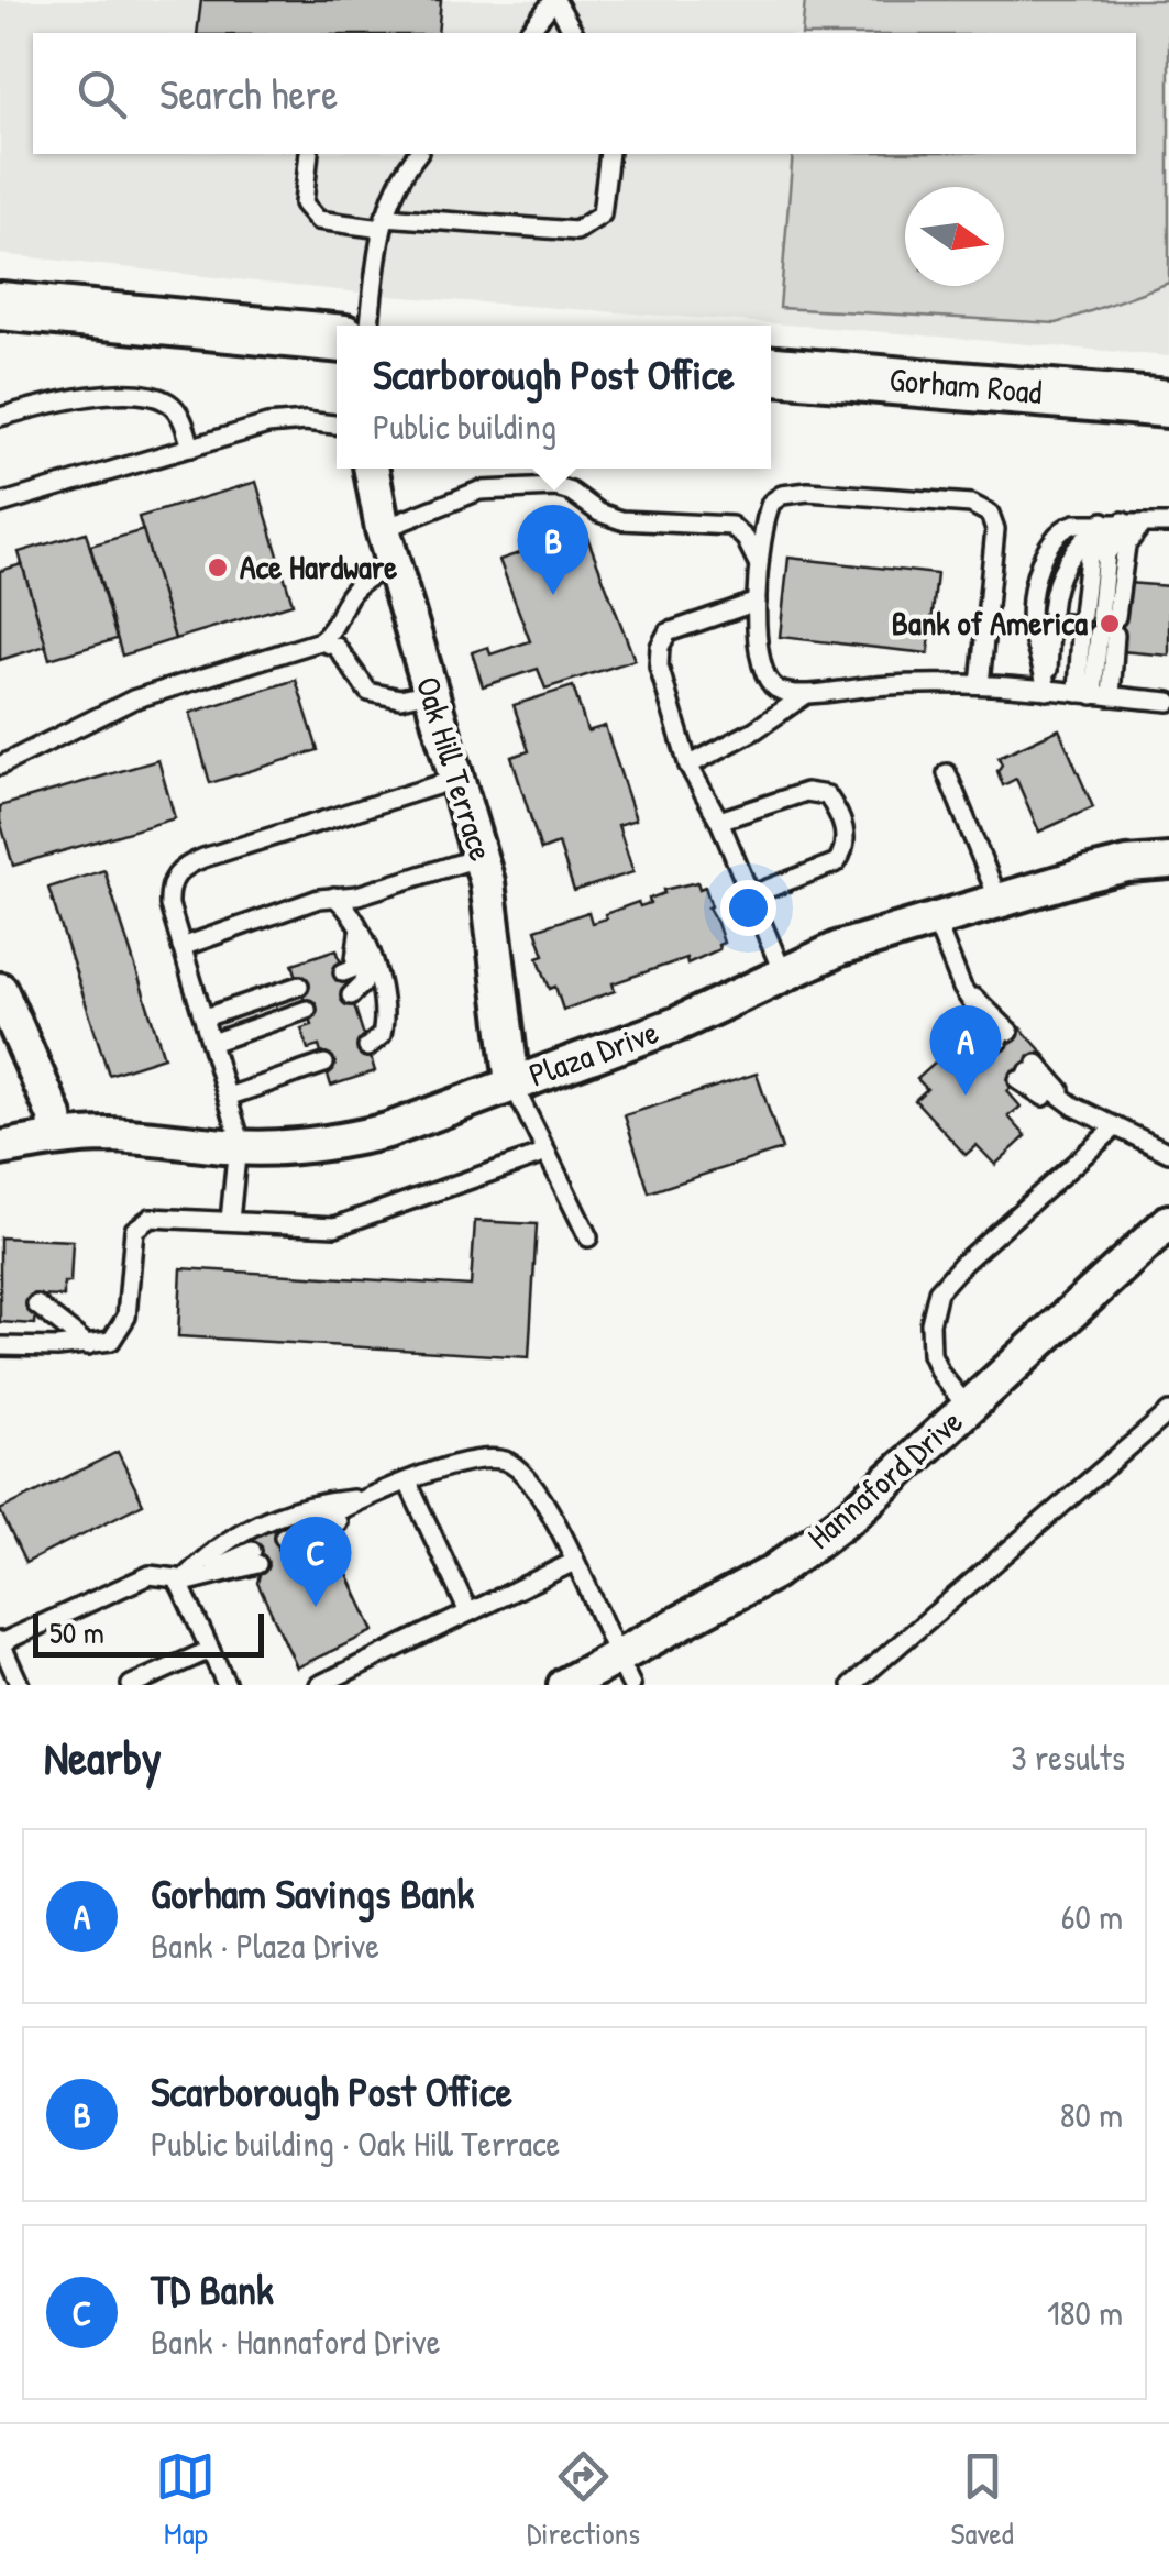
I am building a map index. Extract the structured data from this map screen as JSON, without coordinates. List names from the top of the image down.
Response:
{
  "streets": {
    "main road": ["Gorham Road"],
    "street": ["Oak Hill Terrace", "Plaza Drive", "Hannaford Drive"]
  },
  "crossings": [
    ["Oak Hill Terrace", "Plaza Drive"]
  ],
  "places": ["Ace Hardware", "Bank of America"],
  "scale_bar": "50 m",
  "north": "right",
  "page": {
    "search": "Search here",
    "popup": ["Scarborough Post Office", "Public building"],
    "pins": ["B", "A", "C"],
    "scale": "50 m",
    "heading": ["Nearby", "3 results"],
    "list": [
      {
        "mark": "A",
        "name": "Gorham Savings Bank",
        "note": "Bank · Plaza Drive",
        "value": "60 m"
      },
      {
        "mark": "B",
        "name": "Scarborough Post Office",
        "note": "Public building · Oak Hill Terrace",
        "value": "80 m"
      },
      {
        "mark": "C",
        "name": "TD Bank",
        "note": "Bank · Hannaford Drive",
        "value": "180 m"
      }
    ],
    "nav": ["Map", "Directions", "Saved"]
  }
}
